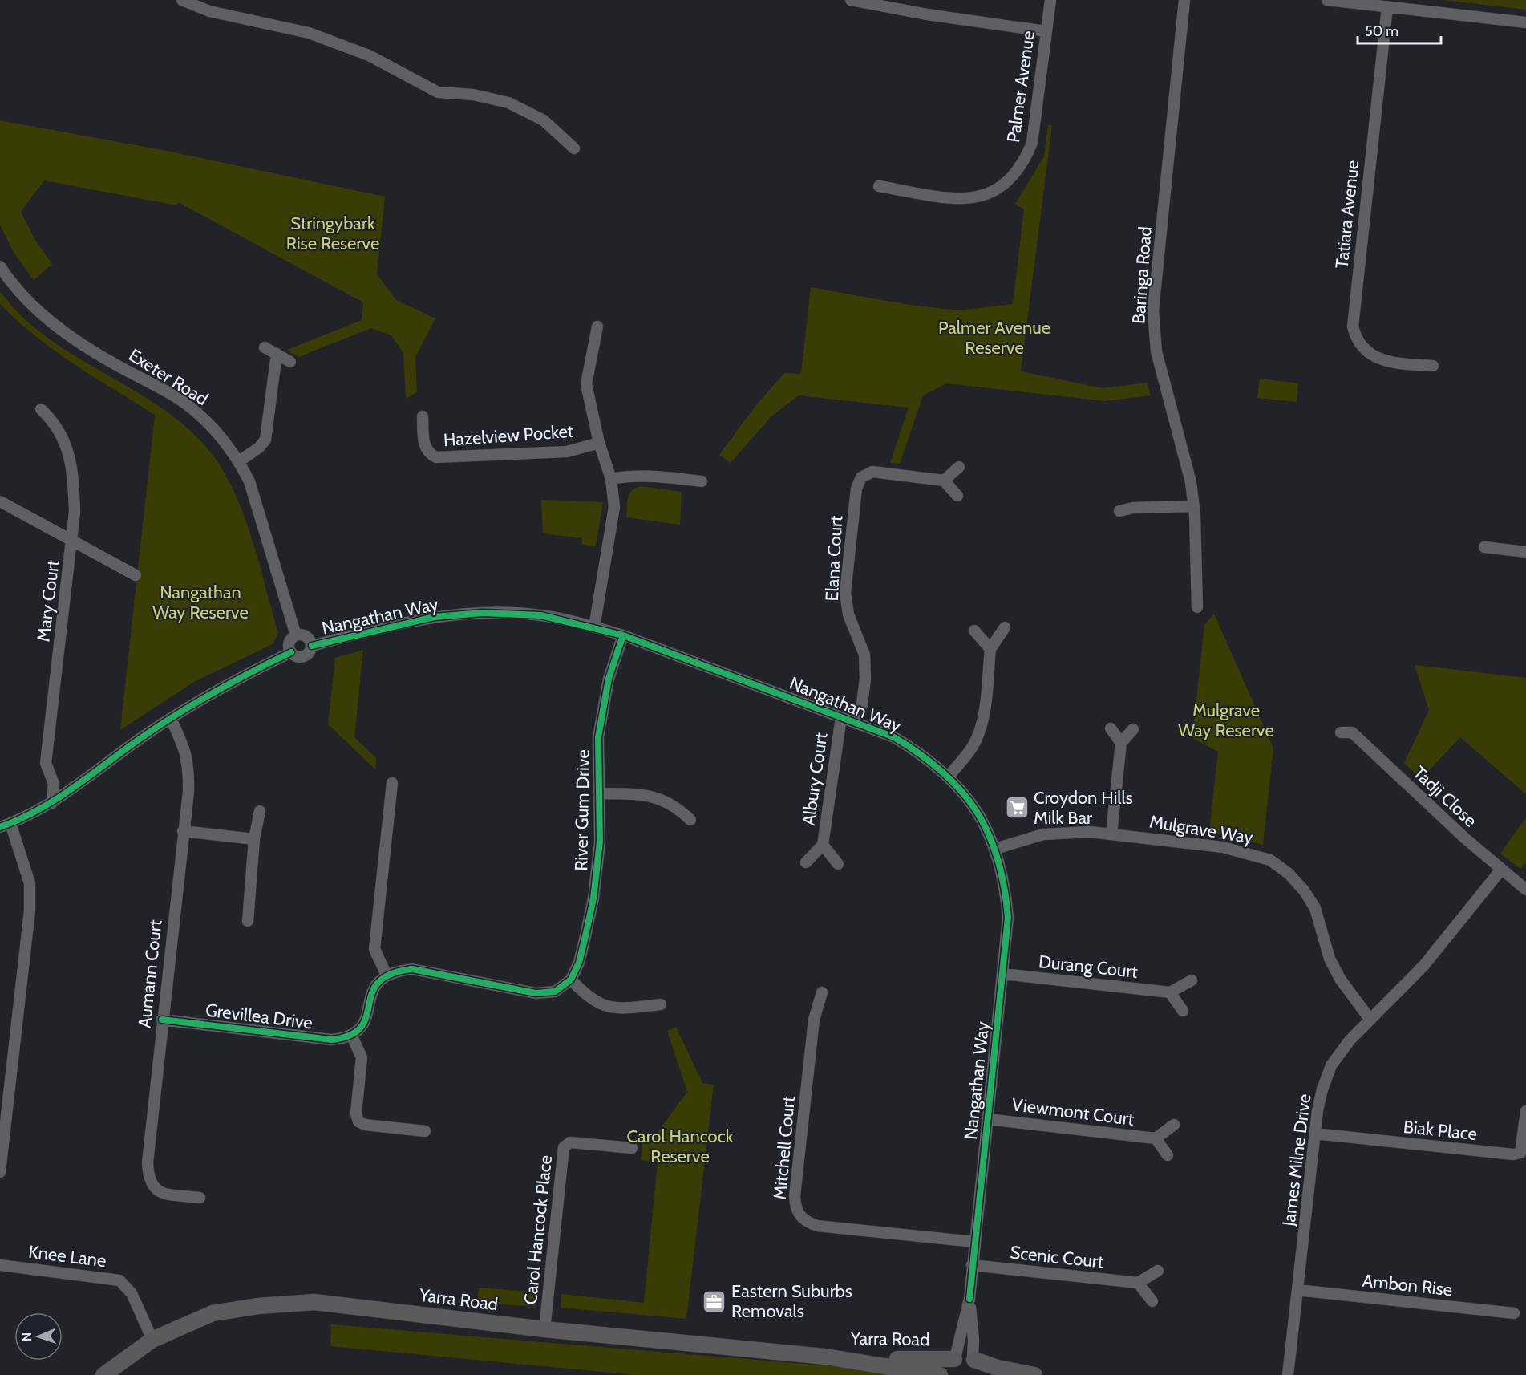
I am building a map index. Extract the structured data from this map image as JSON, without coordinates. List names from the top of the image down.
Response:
{
  "streets": {
    "main road": ["Yarra Road"],
    "street": [
      "Palmer Avenue",
      "Tatiara Avenue",
      "Baringa Road",
      "Exeter Road",
      "Hazelview Pocket",
      "Elana Court",
      "Mary Court",
      "Nangathan Way",
      "Albury Court",
      "Tadji Close",
      "River Gum Drive",
      "Mulgrave Way",
      "Durang Court",
      "Aumann Court",
      "Grevillea Drive",
      "Viewmont Court",
      "Biak Place",
      "Mitchell Court",
      "James Milne Drive",
      "Carol Hancock Place",
      "Knee Lane",
      "Scenic Court",
      "Ambon Rise"
    ]
  },
  "crossings": [
    ["Exeter Road", "Nangathan Way"],
    ["Elana Court", "Nangathan Way"],
    ["Nangathan Way", "Albury Court"],
    ["Nangathan Way", "River Gum Drive"],
    ["Nangathan Way", "Mulgrave Way"],
    ["Nangathan Way", "Durang Court"],
    ["Nangathan Way", "Viewmont Court"],
    ["Nangathan Way", "Mitchell Court"],
    ["Nangathan Way", "Scenic Court"],
    ["Nangathan Way", "Yarra Road"],
    ["Tadji Close", "James Milne Drive"],
    ["Mulgrave Way", "James Milne Drive"],
    ["Aumann Court", "Grevillea Drive"],
    ["Biak Place", "James Milne Drive"],
    ["James Milne Drive", "Ambon Rise"],
    ["Carol Hancock Place", "Yarra Road"],
    ["Knee Lane", "Yarra Road"]
  ],
  "parks": [
    "Stringybark Rise Reserve",
    "Palmer Avenue Reserve",
    "Nangathan Way Reserve",
    "Mulgrave Way Reserve",
    "Carol Hancock Reserve"
  ],
  "places": {
    "supermarket": ["Croydon Hills Milk Bar"],
    "office": ["Eastern Suburbs Removals"]
  },
  "scale_bar": "50 m",
  "north": "left"
}
